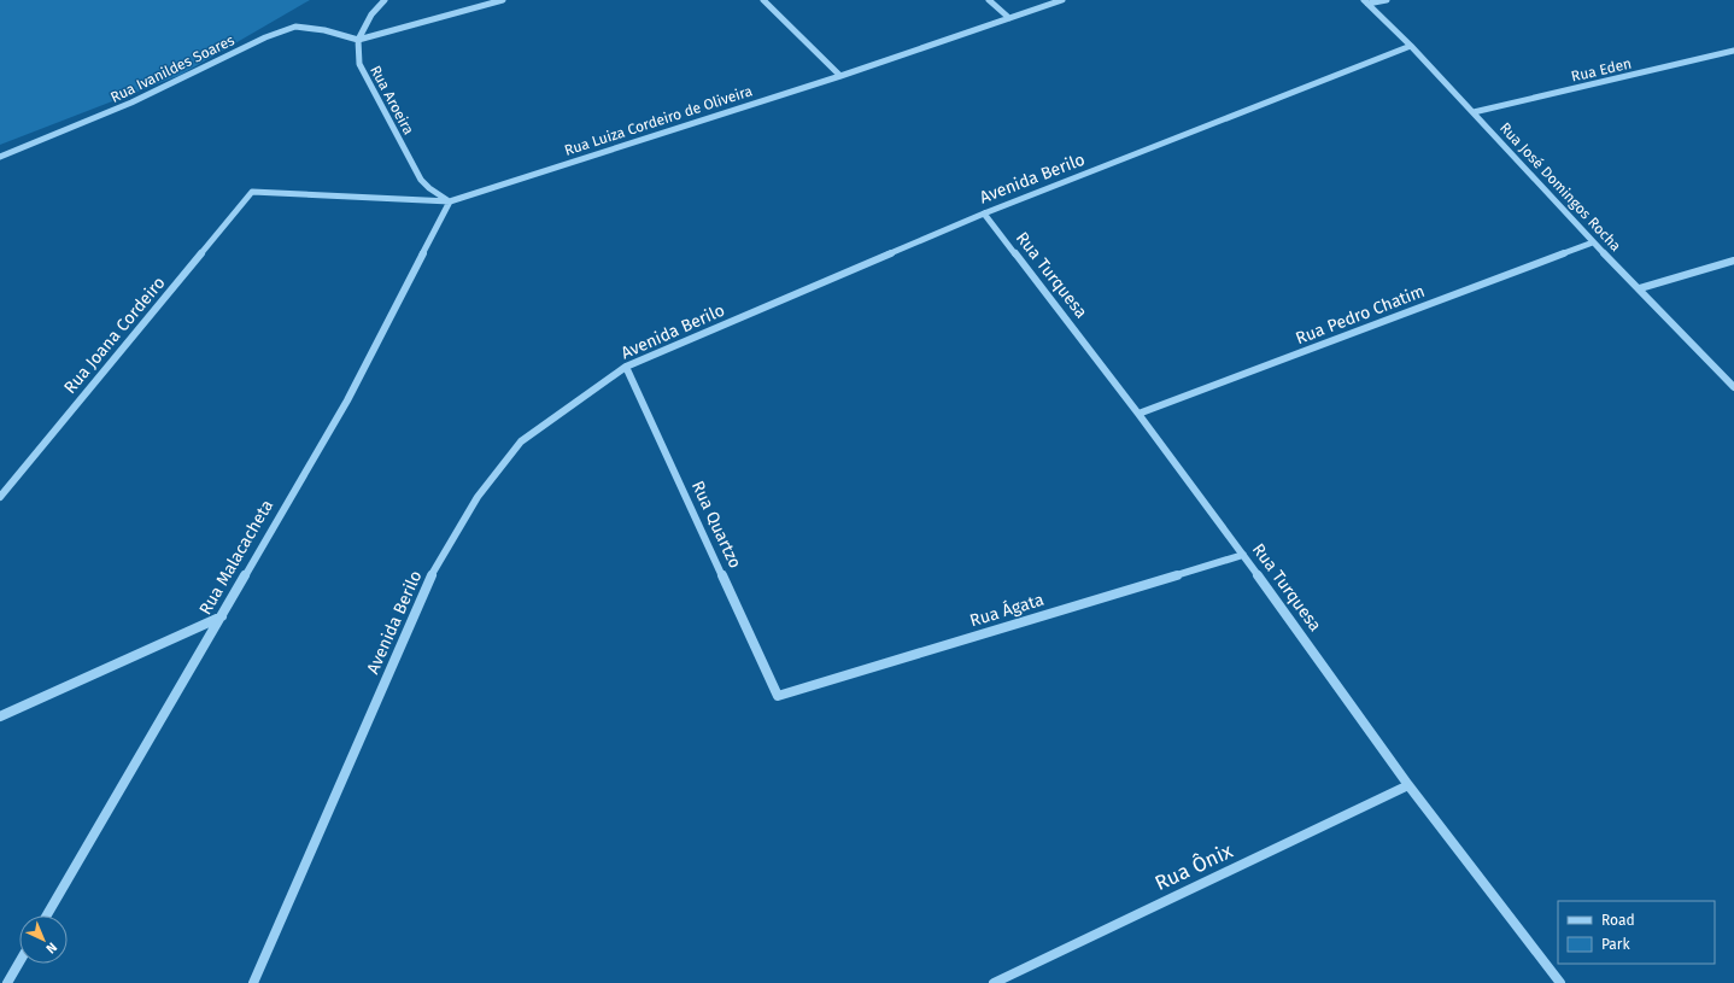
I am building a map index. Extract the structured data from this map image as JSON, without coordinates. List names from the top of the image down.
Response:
{
  "streets": {
    "street": [
      "Rua Ivanildes Soares",
      "Rua Eden",
      "Rua Aroeira",
      "Rua Luiza Cordeiro de Oliveira",
      "Avenida Berilo",
      "Rua José Domingos Rocha",
      "Rua Turquesa",
      "Rua Pedro Chatim",
      "Rua Joana Cordeiro",
      "Rua Quartzo",
      "Rua Malacacheta",
      "Rua Ágata",
      "Rua Ônix"
    ]
  },
  "crossings": [
    ["Rua Ivanildes Soares", "Rua Aroeira"],
    ["Rua Eden", "Rua José Domingos Rocha"],
    ["Rua Aroeira", "Rua Luiza Cordeiro de Oliveira"],
    ["Rua Aroeira", "Rua Malacacheta"],
    ["Rua Luiza Cordeiro de Oliveira", "Rua Joana Cordeiro"],
    ["Rua Luiza Cordeiro de Oliveira", "Rua Malacacheta"],
    ["Avenida Berilo", "Rua José Domingos Rocha"],
    ["Avenida Berilo", "Rua Turquesa"],
    ["Avenida Berilo", "Rua Quartzo"],
    ["Rua José Domingos Rocha", "Rua Pedro Chatim"],
    ["Rua Turquesa", "Rua Pedro Chatim"],
    ["Rua Turquesa", "Rua Ágata"],
    ["Rua Turquesa", "Rua Ônix"],
    ["Rua Quartzo", "Rua Ágata"]
  ],
  "legend": ["Road", "Park"],
  "north": "bottom right"
}
